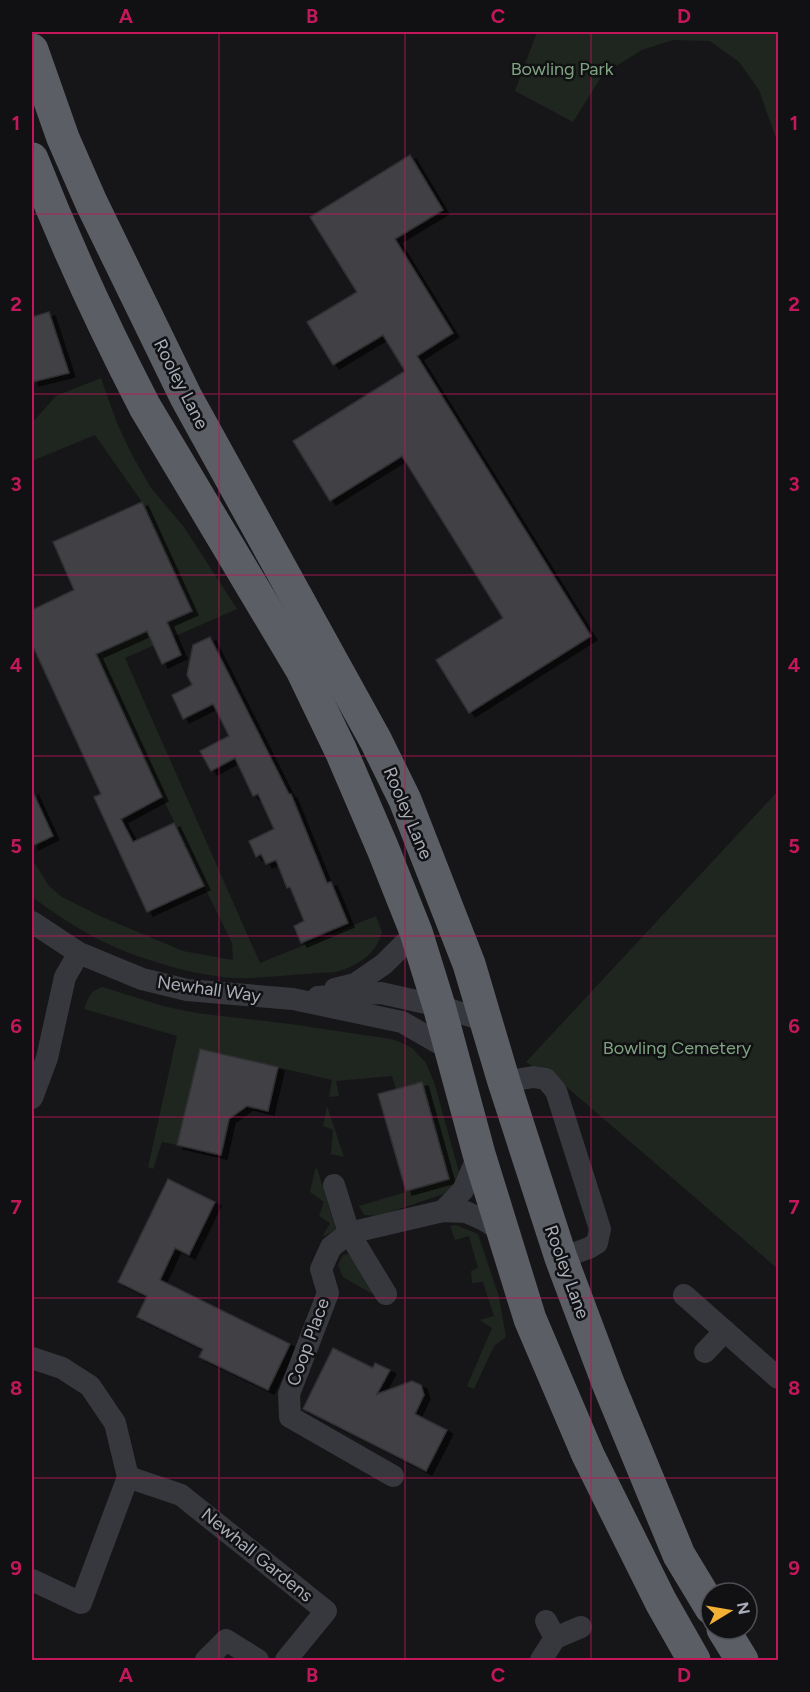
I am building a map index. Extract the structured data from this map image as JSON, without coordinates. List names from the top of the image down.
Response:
{
  "streets": {
    "highway": ["Rooley Lane"],
    "street": ["Newhall Way", "Coop Place", "Newhall Gardens"]
  },
  "crossings": [
    ["Rooley Lane", "Newhall Way"]
  ],
  "parks": ["Bowling Park", "Bowling Cemetery"],
  "north": "right",
  "grid": {
    "columns": [
      "A",
      "B",
      "C",
      "D"
    ],
    "rows": [
      "1",
      "2",
      "3",
      "4",
      "5",
      "6",
      "7",
      "8",
      "9"
    ]
  }
}
